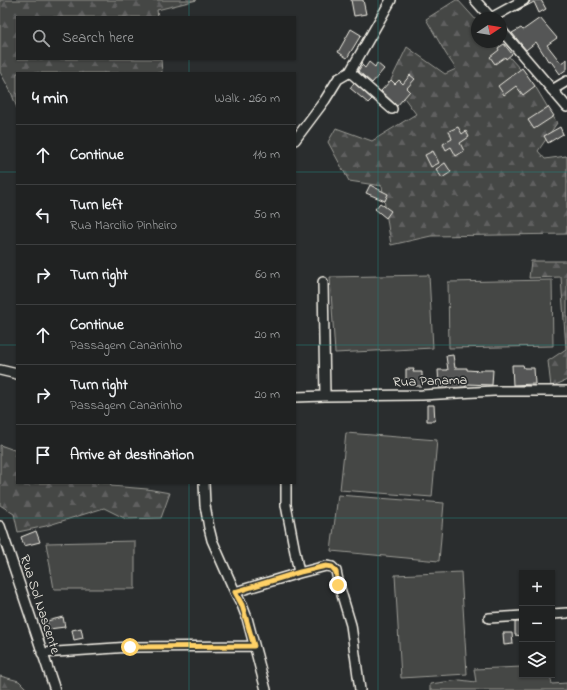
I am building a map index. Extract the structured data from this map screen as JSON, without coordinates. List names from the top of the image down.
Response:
{
  "streets": {
    "street": ["Rua Panama", "Rua Sol Nascente"]
  },
  "north": "right",
  "page": {
    "search": "Search here",
    "heading": ["4 min", "Walk · 260 m"],
    "list": [
      ["Continue", "110 m"],
      ["Turn left", "Rua Marcilio Pinheiro", "50 m"],
      ["Turn right", "60 m"],
      ["Continue", "Passagem Canarinho", "20 m"],
      ["Turn right", "Passagem Canarinho", "20 m"],
      "Arrive at destination"
    ],
    "map_buttons": ["+", "−"]
  }
}
